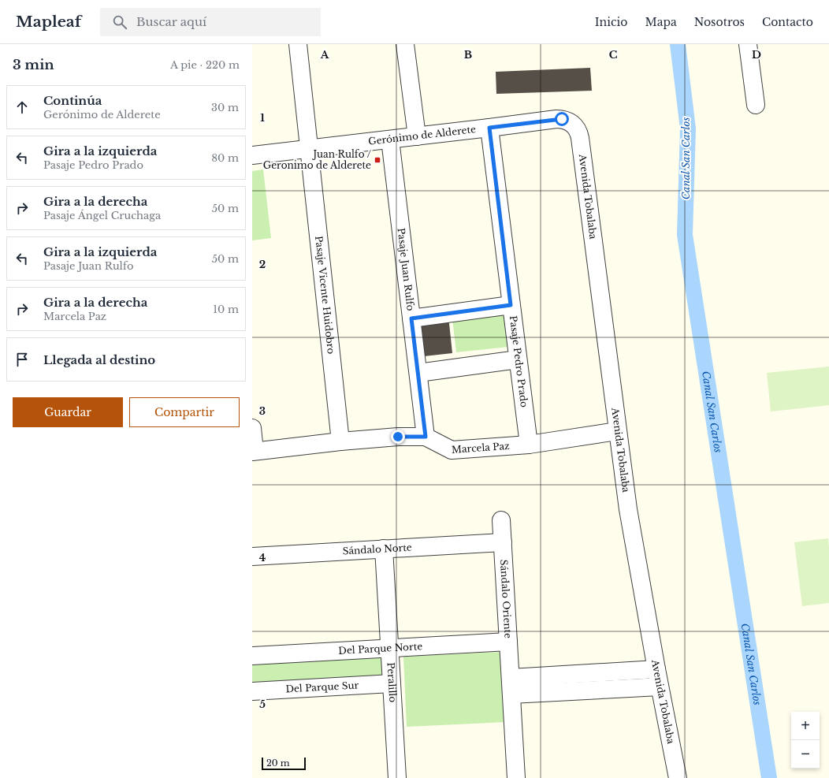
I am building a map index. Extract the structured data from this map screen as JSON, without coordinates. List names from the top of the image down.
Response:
{
  "streets": {
    "street": [
      "Gerónimo de Alderete",
      "Avenida Tobalaba",
      "Pasaje Juan Rulfo",
      "Pasaje Vicente Huidobro",
      "Pasaje Pedro Prado",
      "Marcela Paz",
      "Sándalo Norte",
      "Sándalo Oriente",
      "Del Parque Norte",
      "Peralillo",
      "Del Parque Sur"
    ]
  },
  "crossings": [
    ["Gerónimo de Alderete", "Avenida Tobalaba"],
    ["Gerónimo de Alderete", "Pasaje Juan Rulfo"],
    ["Gerónimo de Alderete", "Pasaje Vicente Huidobro"],
    ["Gerónimo de Alderete", "Pasaje Pedro Prado"],
    ["Avenida Tobalaba", "Marcela Paz"],
    ["Pasaje Juan Rulfo", "Marcela Paz"],
    ["Pasaje Vicente Huidobro", "Marcela Paz"],
    ["Pasaje Pedro Prado", "Marcela Paz"],
    ["Sándalo Norte", "Sándalo Oriente"],
    ["Sándalo Norte", "Peralillo"],
    ["Sándalo Oriente", "Del Parque Norte"],
    ["Del Parque Norte", "Peralillo"],
    ["Peralillo", "Del Parque Sur"]
  ],
  "water": ["Canal San Carlos"],
  "places": {
    "transit": ["Juan Rulfo / Geronimo de Alderete"]
  },
  "scale_bar": "20 m",
  "page": {
    "header": "Mapleaf",
    "search": "Buscar aquí",
    "nav": [
      "Inicio",
      "Mapa",
      "Nosotros",
      "Contacto"
    ],
    "heading": ["3 min", "A pie · 220 m"],
    "list": [
      ["Continúa", "Gerónimo de Alderete", "30 m"],
      ["Gira a la izquierda", "Pasaje Pedro Prado", "80 m"],
      ["Gira a la derecha", "Pasaje Ángel Cruchaga", "50 m"],
      ["Gira a la izquierda", "Pasaje Juan Rulfo", "50 m"],
      ["Gira a la derecha", "Marcela Paz", "10 m"],
      "Llegada al destino"
    ],
    "buttons": ["Guardar", "Compartir"],
    "map_buttons": ["+", "−"],
    "scale": "20 m"
  },
  "grid": {
    "columns": [
      "A",
      "B",
      "C",
      "D"
    ],
    "rows": [
      "1",
      "2",
      "3",
      "4",
      "5"
    ]
  }
}
